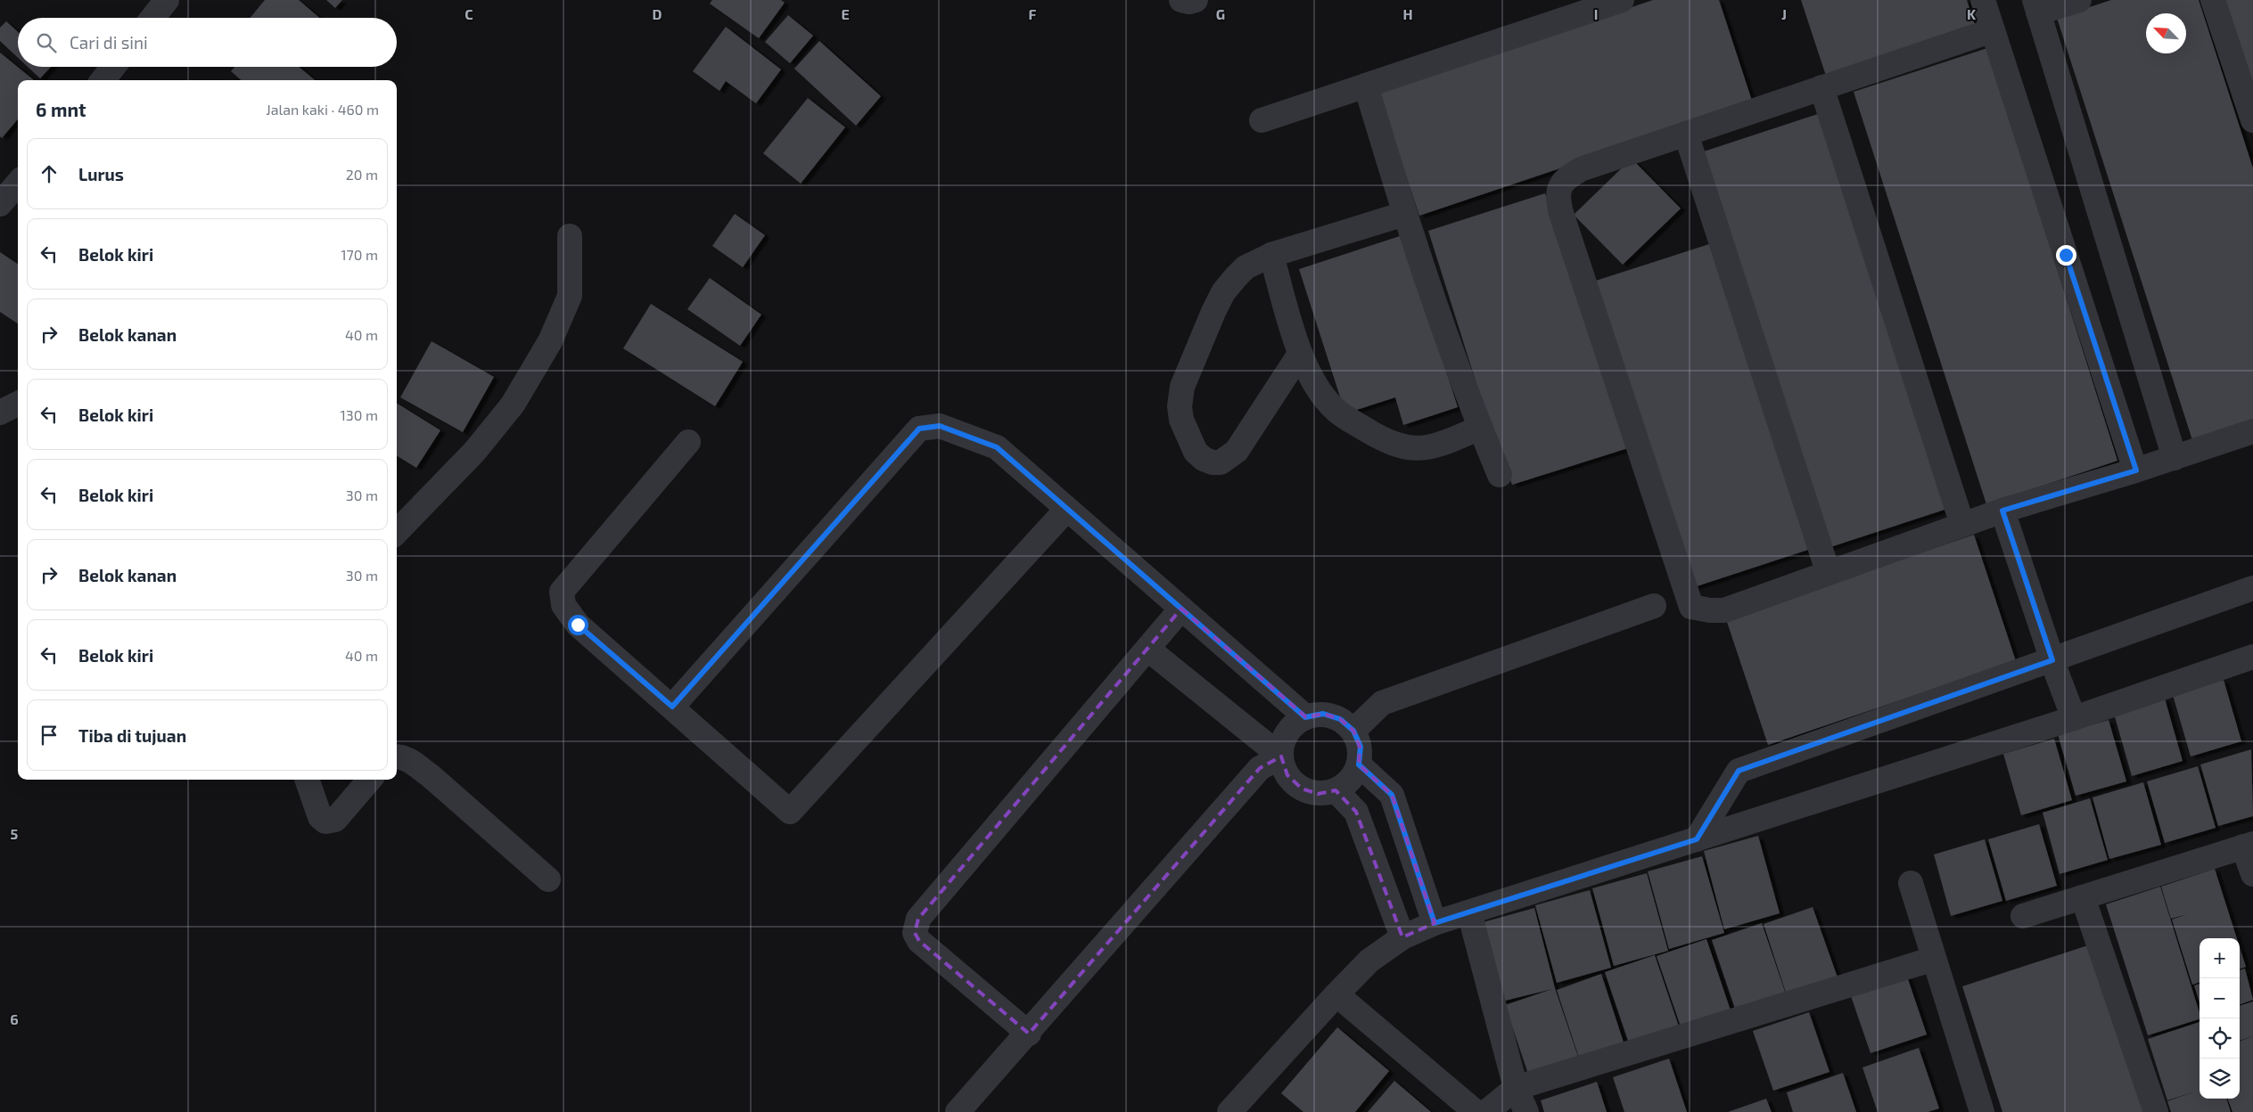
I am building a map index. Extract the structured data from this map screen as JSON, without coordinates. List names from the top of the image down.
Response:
{
  "north": "top left",
  "page": {
    "search": "Cari di sini",
    "heading": ["6 mnt", "Jalan kaki · 460 m"],
    "list": [
      ["Lurus", "20 m"],
      ["Belok kiri", "170 m"],
      ["Belok kanan", "40 m"],
      ["Belok kiri", "130 m"],
      ["Belok kiri", "30 m"],
      ["Belok kanan", "30 m"],
      ["Belok kiri", "40 m"],
      "Tiba di tujuan"
    ],
    "map_buttons": ["+", "−"]
  },
  "grid": {
    "columns": [
      "C",
      "D",
      "E",
      "F",
      "G",
      "H",
      "I",
      "J",
      "K"
    ],
    "rows": ["5", "6"]
  }
}
